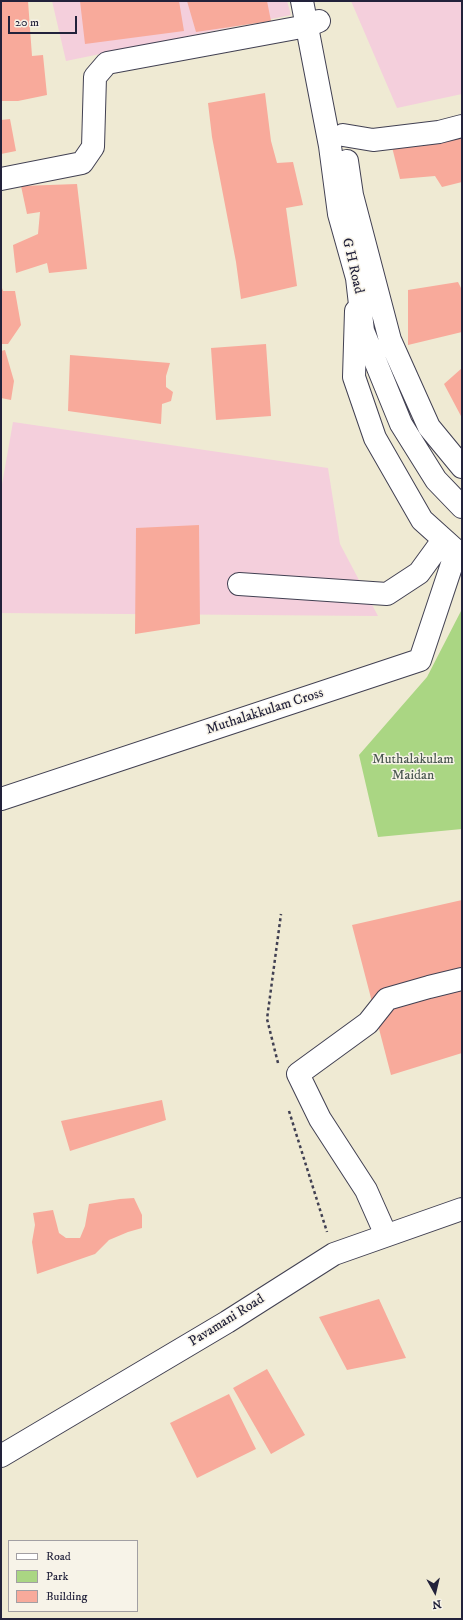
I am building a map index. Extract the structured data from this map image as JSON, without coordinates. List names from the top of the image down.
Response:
{
  "streets": {
    "main road": ["G H Road", "Muthalakkulam Cross", "Pavamani Road"]
  },
  "parks": ["Muthalakulam Maidan"],
  "legend": ["Road", "Park", "Building"],
  "scale_bar": "20 m",
  "north": "bottom"
}
